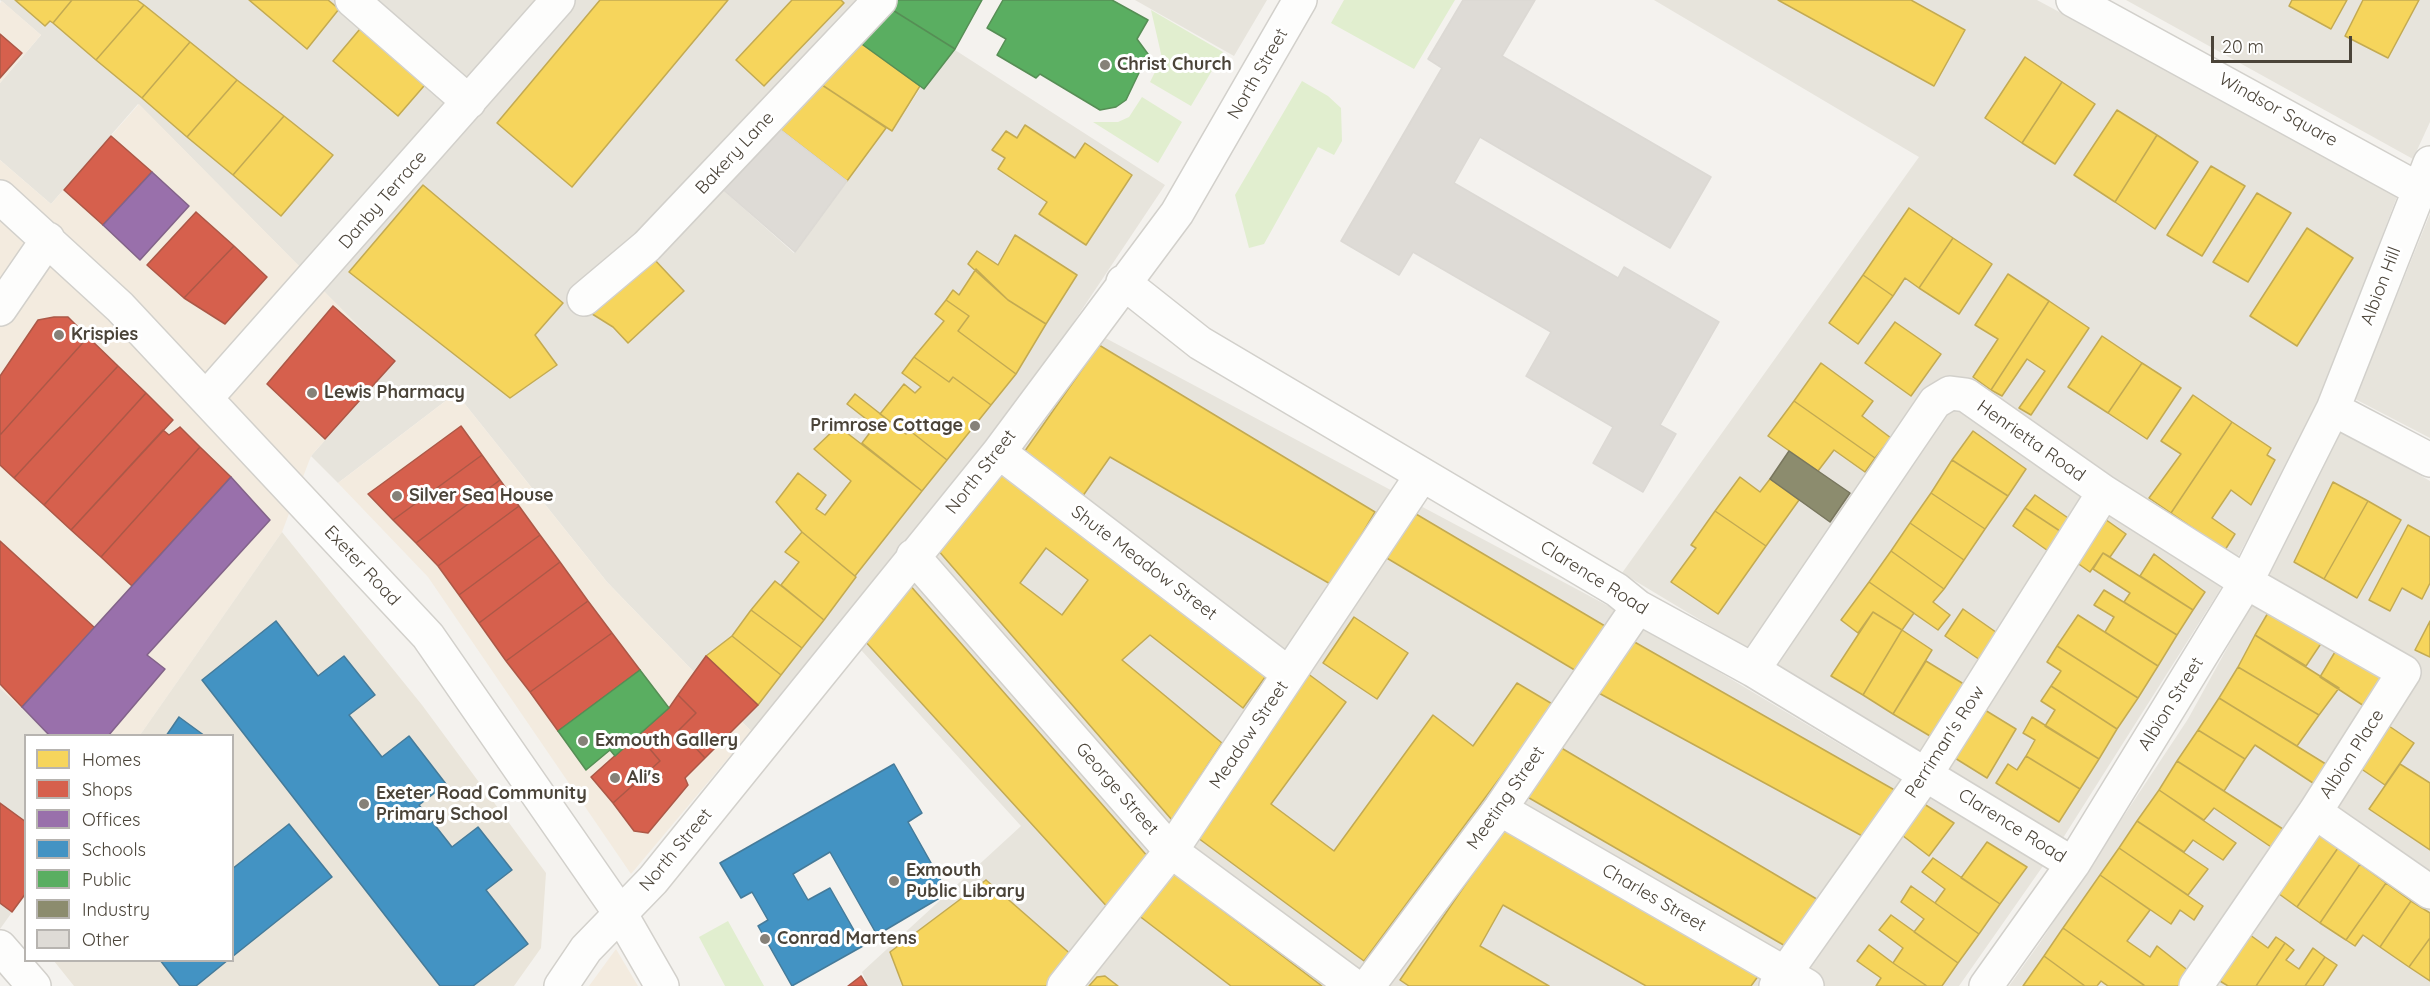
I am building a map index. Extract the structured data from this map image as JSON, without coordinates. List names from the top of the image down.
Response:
{
  "streets": {
    "street": [
      "North Street",
      "Windsor Square",
      "Bakery Lane",
      "Danby Terrace",
      "Albion Hill",
      "Henrietta Road",
      "Shute Meadow Street",
      "Exeter Road",
      "Clarence Road",
      "Albion Street",
      "Meadow Street",
      "Perriman's Row",
      "Albion Place",
      "George Street",
      "Meeting Street",
      "Charles Street"
    ]
  },
  "crossings": [
    ["North Street", "Shute Meadow Street"],
    ["North Street", "Exeter Road"],
    ["North Street", "Clarence Road"],
    ["North Street", "George Street"],
    ["Windsor Square", "Albion Hill"],
    ["Danby Terrace", "Exeter Road"],
    ["Albion Hill", "Albion Street"],
    ["Henrietta Road", "Clarence Road"],
    ["Henrietta Road", "Albion Street"],
    ["Henrietta Road", "Perriman's Row"],
    ["Henrietta Road", "Albion Place"],
    ["Shute Meadow Street", "Meadow Street"],
    ["Clarence Road", "Albion Street"],
    ["Clarence Road", "Meadow Street"],
    ["Clarence Road", "Perriman's Row"],
    ["Clarence Road", "Meeting Street"],
    ["Albion Street", "Albion Place"],
    ["Meadow Street", "George Street"],
    ["Perriman's Row", "Charles Street"],
    ["Meeting Street", "Charles Street"]
  ],
  "places": [
    "Christ Church",
    "Krispies",
    "Lewis Pharmacy",
    "Primrose Cottage",
    "Silver Sea House",
    "Exmouth Gallery",
    "Ali's",
    "Exeter Road Community Primary School",
    "Exmouth Public Library",
    "Conrad Martens"
  ],
  "legend": [
    "Homes",
    "Shops",
    "Offices",
    "Schools",
    "Public",
    "Industry",
    "Other"
  ],
  "scale_bar": "20 m"
}
